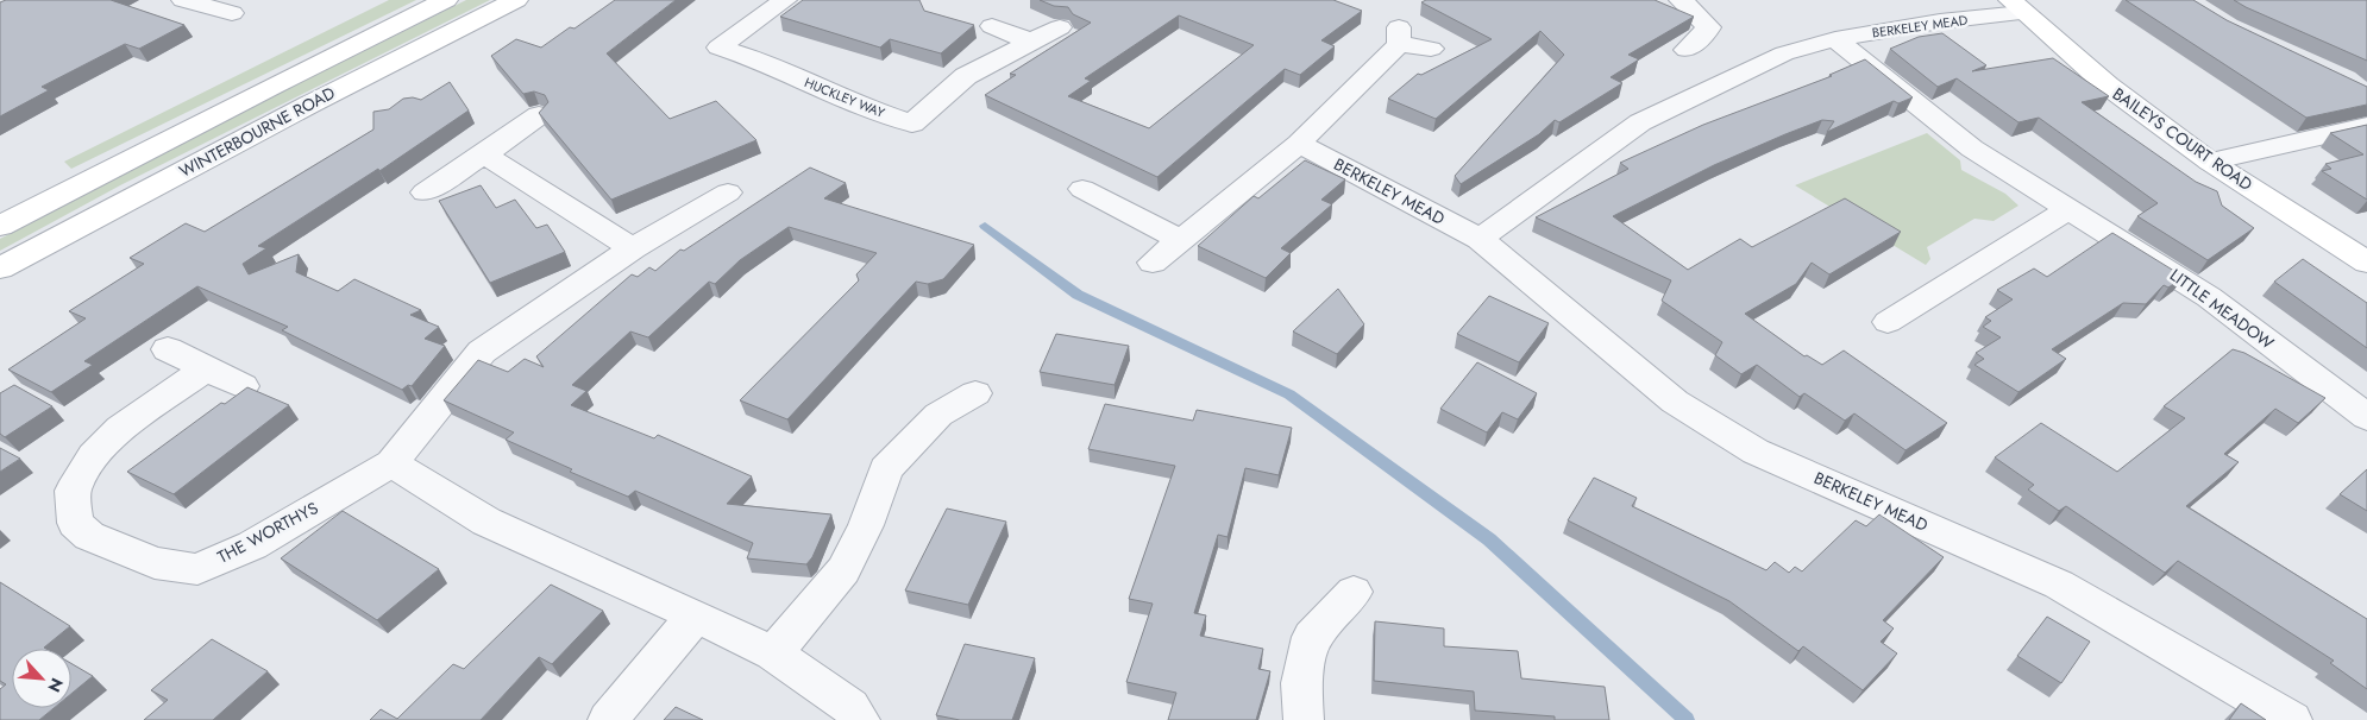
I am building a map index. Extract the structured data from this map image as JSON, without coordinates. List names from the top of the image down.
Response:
{
  "streets": {
    "main road": ["WINTERBOURNE ROAD", "BAILEYS COURT ROAD"],
    "street": [
      "BERKELEY MEAD",
      "HUCKLEY WAY",
      "LITTLE MEADOW",
      "THE WORTHYS"
    ]
  },
  "crossings": [
    ["BERKELEY MEAD", "BAILEYS COURT ROAD"],
    ["BERKELEY MEAD", "LITTLE MEADOW"]
  ],
  "north": "bottom right"
}
